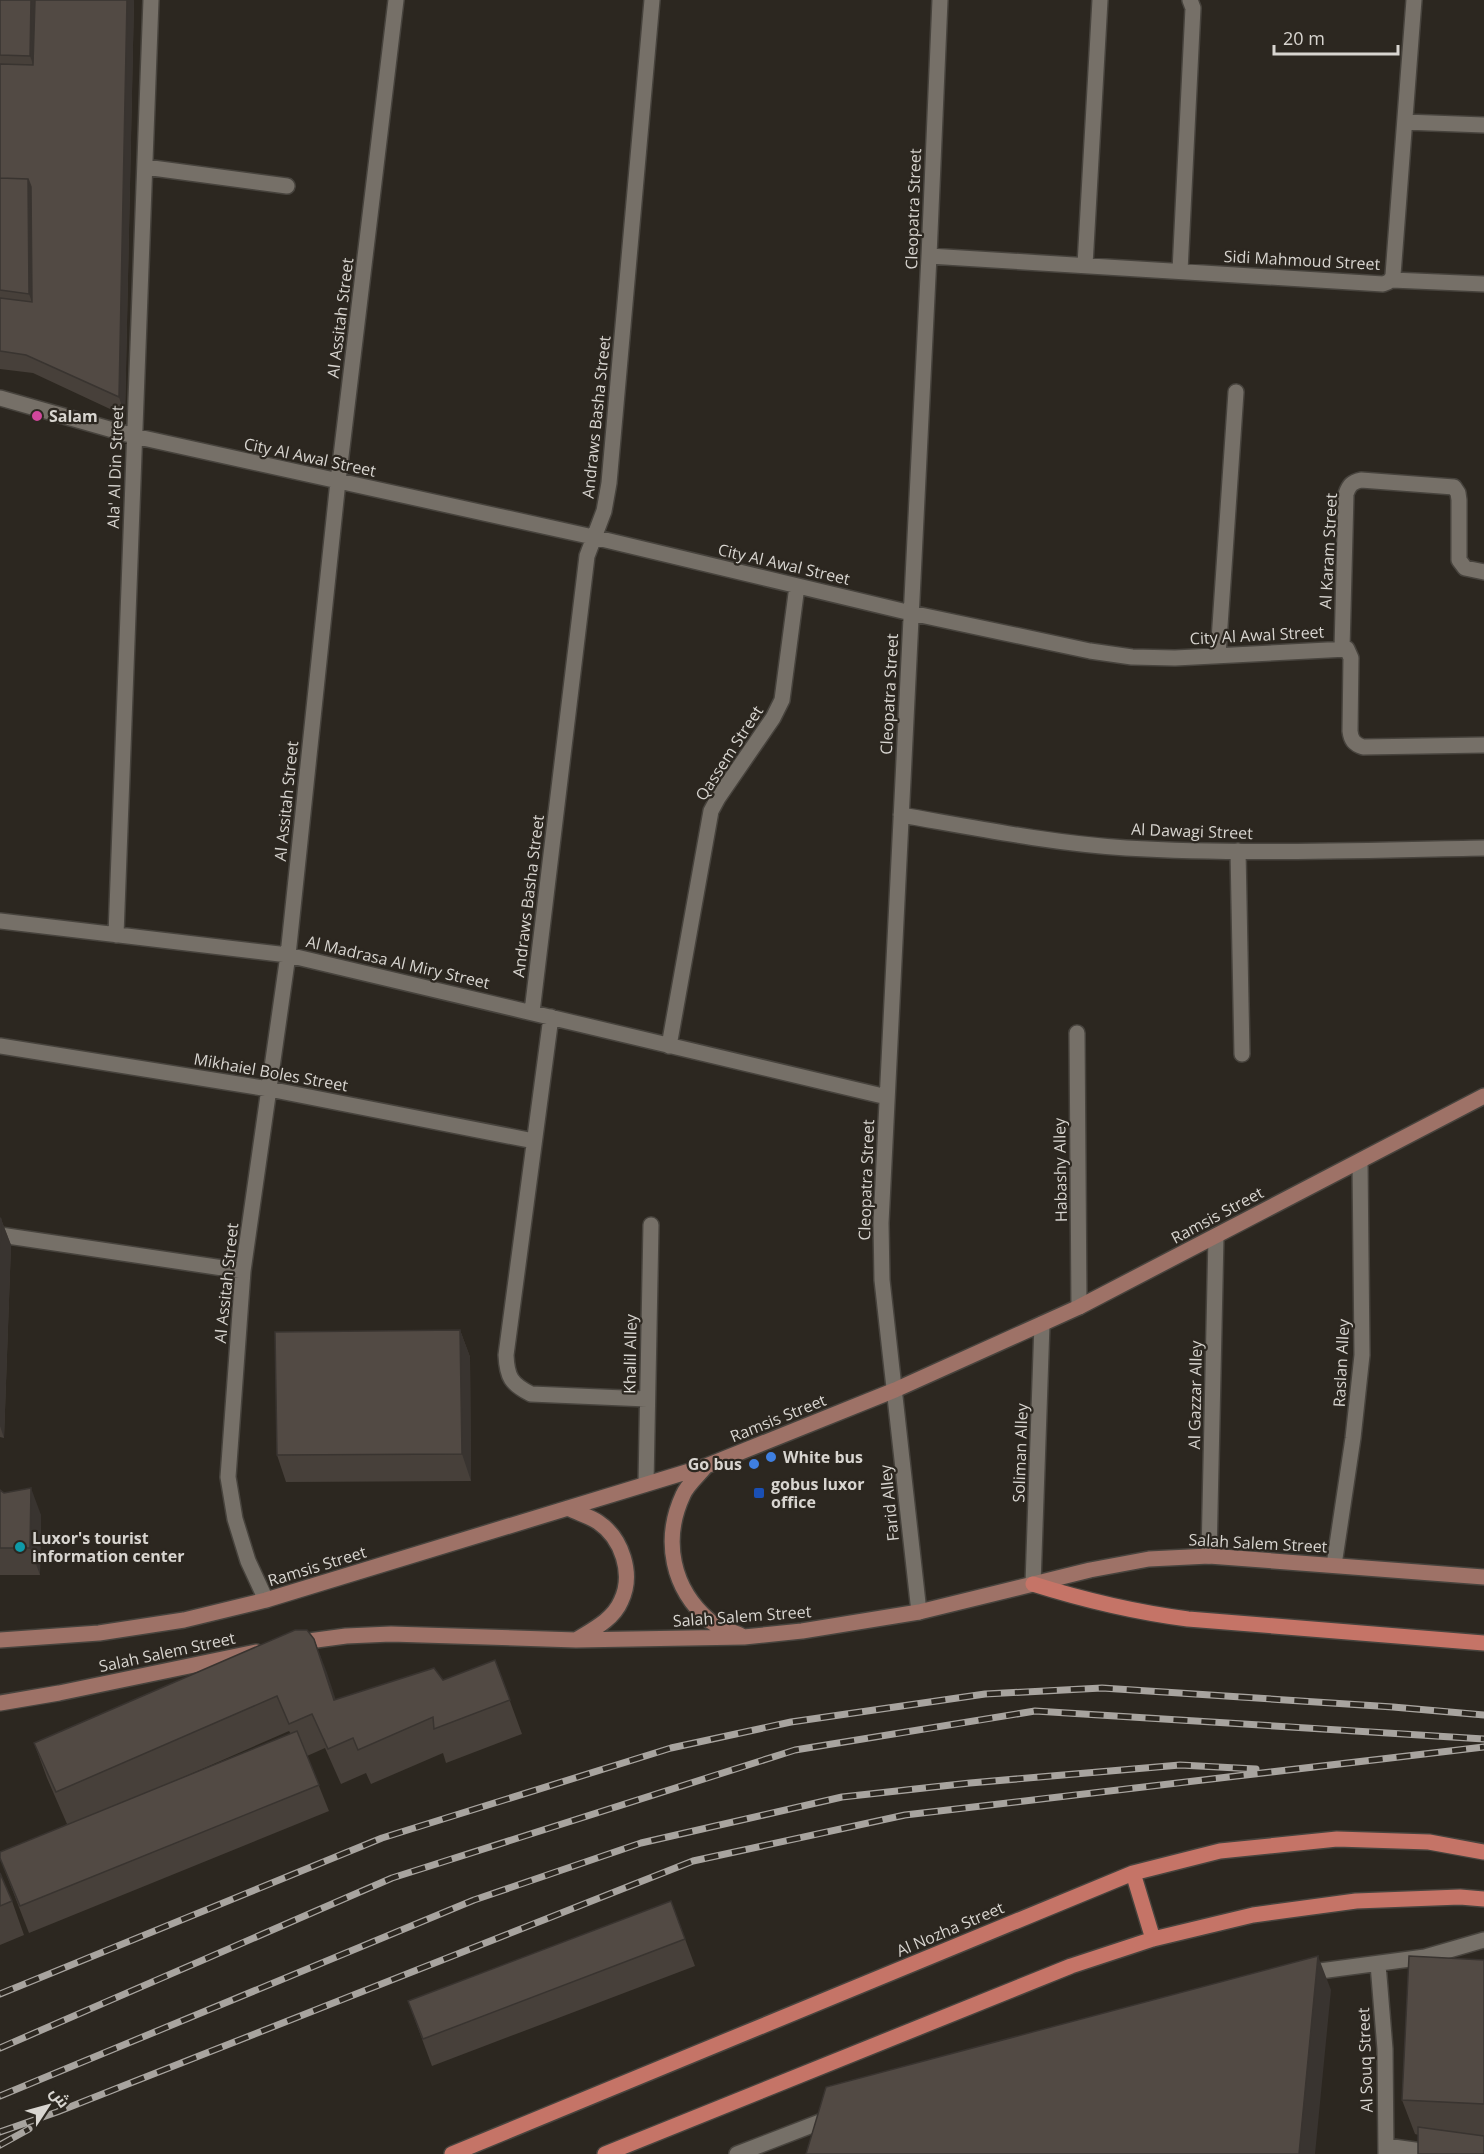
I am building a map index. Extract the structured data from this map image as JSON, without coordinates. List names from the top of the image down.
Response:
{
  "streets": {
    "main road": ["Ramsis Street", "Salah Salem Street", "Al Nozha Street"],
    "street": [
      "Cleopatra Street",
      "Sidi Mahmoud Street",
      "Al Assitah Street",
      "Andraws Basha Street",
      "City Al Awal Street",
      "Ala' Al Din Street",
      "Al Karam Street",
      "Qassem Street",
      "Al Dawagi Street",
      "Al Madrasa Al Miry Street",
      "Mikhaiel Boles Street",
      "Habashy Alley",
      "Khalil Alley",
      "Raslan Alley",
      "Al Gazzar Alley",
      "Soliman Alley",
      "Farid Alley",
      "Al Souq Street"
    ]
  },
  "crossings": [
    ["Cleopatra Street", "Sidi Mahmoud Street"],
    ["Cleopatra Street", "City Al Awal Street"],
    ["Cleopatra Street", "Al Dawagi Street"],
    ["Cleopatra Street", "Al Madrasa Al Miry Street"],
    ["Cleopatra Street", "Ramsis Street"],
    ["Cleopatra Street", "Farid Alley"],
    ["Al Assitah Street", "City Al Awal Street"],
    ["Al Assitah Street", "Al Madrasa Al Miry Street"],
    ["Al Assitah Street", "Mikhaiel Boles Street"],
    ["Al Assitah Street", "Ramsis Street"],
    ["Andraws Basha Street", "City Al Awal Street"],
    ["Andraws Basha Street", "Al Madrasa Al Miry Street"],
    ["City Al Awal Street", "Ala' Al Din Street"],
    ["City Al Awal Street", "Al Karam Street"],
    ["City Al Awal Street", "Qassem Street"],
    ["Ala' Al Din Street", "Al Madrasa Al Miry Street"],
    ["Qassem Street", "Al Madrasa Al Miry Street"],
    ["Habashy Alley", "Ramsis Street"],
    ["Ramsis Street", "Khalil Alley"],
    ["Ramsis Street", "Raslan Alley"],
    ["Ramsis Street", "Al Gazzar Alley"],
    ["Ramsis Street", "Soliman Alley"],
    ["Ramsis Street", "Farid Alley"],
    ["Raslan Alley", "Salah Salem Street"],
    ["Al Gazzar Alley", "Salah Salem Street"],
    ["Soliman Alley", "Salah Salem Street"],
    ["Farid Alley", "Salah Salem Street"]
  ],
  "places": {
    "other": [
      "Salam",
      "White bus",
      "Go bus",
      "Luxor's tourist information center"
    ],
    "transit": ["gobus luxor office"]
  },
  "scale_bar": "20 m",
  "north": "top right"
}
